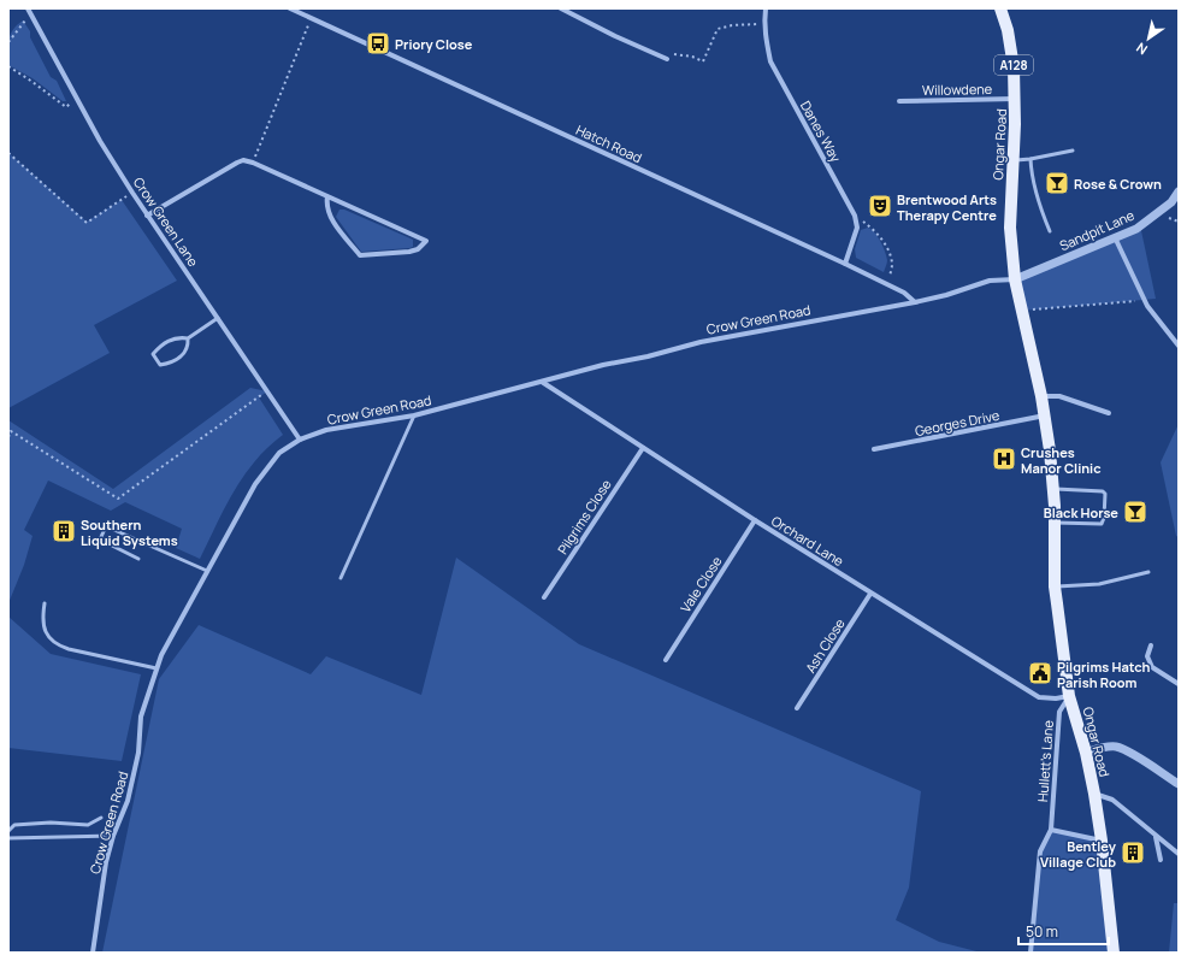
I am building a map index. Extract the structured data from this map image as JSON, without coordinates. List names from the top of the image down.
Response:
{
  "streets": {
    "main road": ["A128", "Ongar Road"],
    "street": [
      "Willowdene",
      "Danes Way",
      "Hatch Road",
      "Crow Green Lane",
      "Sandpit Lane",
      "Crow Green Road",
      "Georges Drive",
      "Pilgrims Close",
      "Orchard Lane",
      "Vale Close",
      "Ash Close",
      "Hullett's Lane"
    ]
  },
  "crossings": [
    ["Willowdene", "Ongar Road"],
    ["Hatch Road", "Crow Green Road"],
    ["Ongar Road", "Sandpit Lane"],
    ["Ongar Road", "Crow Green Road"],
    ["Ongar Road", "Georges Drive"],
    ["Ongar Road", "Orchard Lane"],
    ["Ongar Road", "Hullett's Lane"],
    ["Crow Green Lane", "Crow Green Road"],
    ["Sandpit Lane", "Crow Green Road"],
    ["Crow Green Road", "Orchard Lane"],
    ["Pilgrims Close", "Orchard Lane"],
    ["Orchard Lane", "Vale Close"],
    ["Orchard Lane", "Ash Close"],
    ["Orchard Lane", "Hullett's Lane"]
  ],
  "places": {
    "bus stop": ["Priory Close"],
    "bar": ["Rose & Crown", "Black Horse"],
    "theatre": ["Brentwood Arts Therapy Centre"],
    "hospital": ["Crushes Manor Clinic"],
    "building": ["Southern Liquid Systems", "Bentley Village Club"],
    "public building": ["Pilgrims Hatch Parish Room"]
  },
  "scale_bar": "50 m",
  "north": "bottom left"
}
